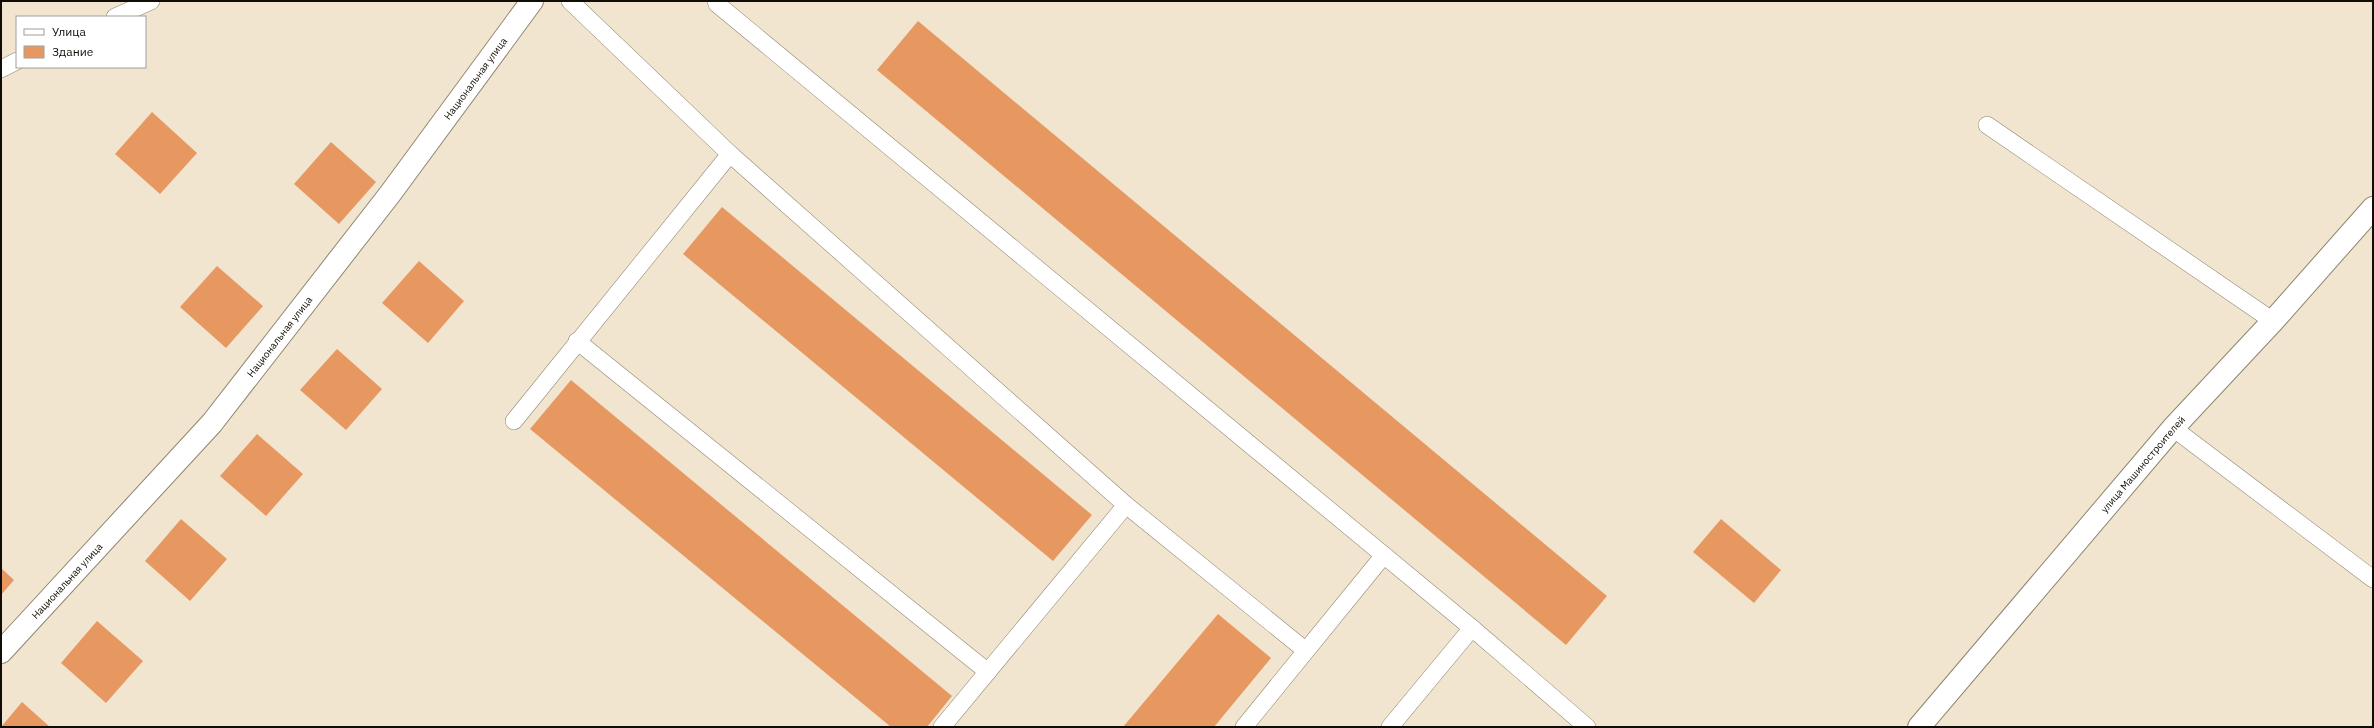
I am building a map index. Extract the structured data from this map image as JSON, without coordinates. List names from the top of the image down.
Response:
{
  "streets": {
    "street": ["Национальная улица", "улица Машиностроителей"]
  },
  "legend": ["Улица", "Здание"]
}
